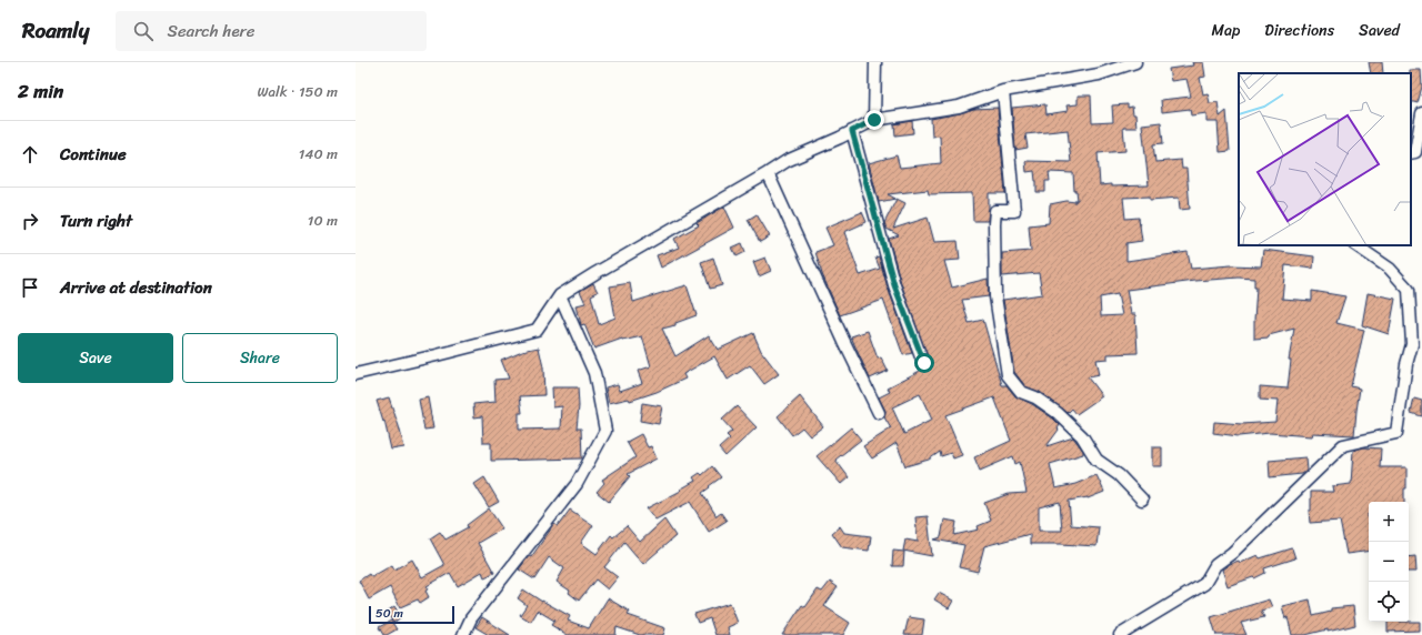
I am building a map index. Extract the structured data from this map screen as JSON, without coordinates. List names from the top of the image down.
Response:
{
  "scale_bar": "50 m",
  "page": {
    "header": "Roamly",
    "search": "Search here",
    "nav": ["Map", "Directions", "Saved"],
    "heading": ["2 min", "Walk · 150 m"],
    "list": [
      ["Continue", "140 m"],
      ["Turn right", "10 m"],
      "Arrive at destination"
    ],
    "buttons": ["Save", "Share"],
    "map_buttons": ["+", "−"],
    "scale": "50 m"
  }
}
